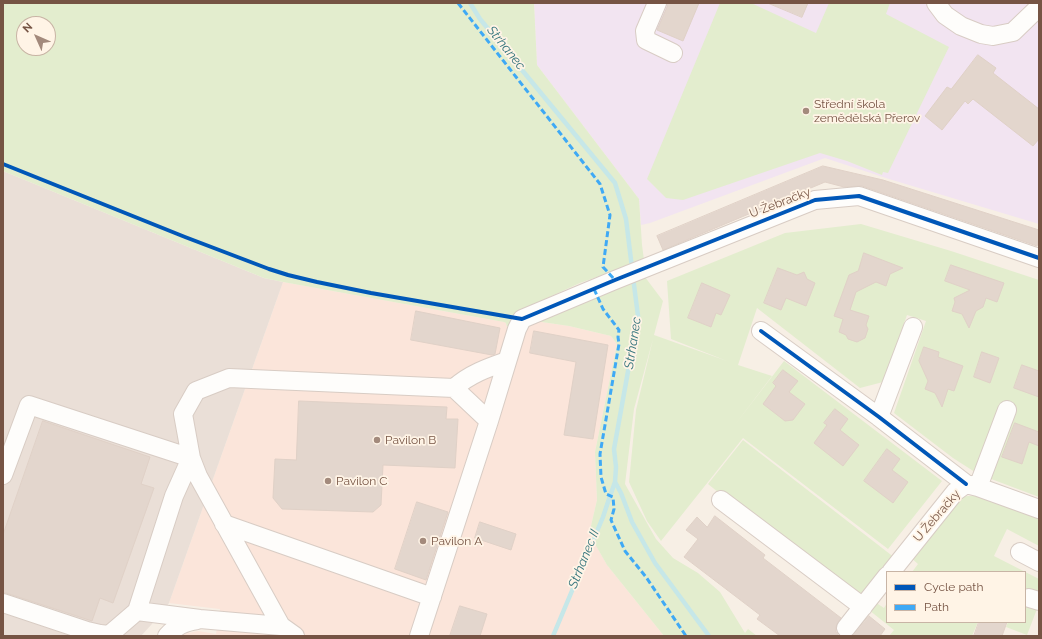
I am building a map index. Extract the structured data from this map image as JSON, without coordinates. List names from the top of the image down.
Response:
{
  "streets": {
    "street": ["U Žebračky"]
  },
  "water": ["Strhanec", "Strhanec II"],
  "places": [
    "Střední škola zemědělská Přerov",
    "Pavilon B",
    "Pavilon C",
    "Pavilon A"
  ],
  "legend": ["Cycle path", "Path"],
  "north": "top left"
}
